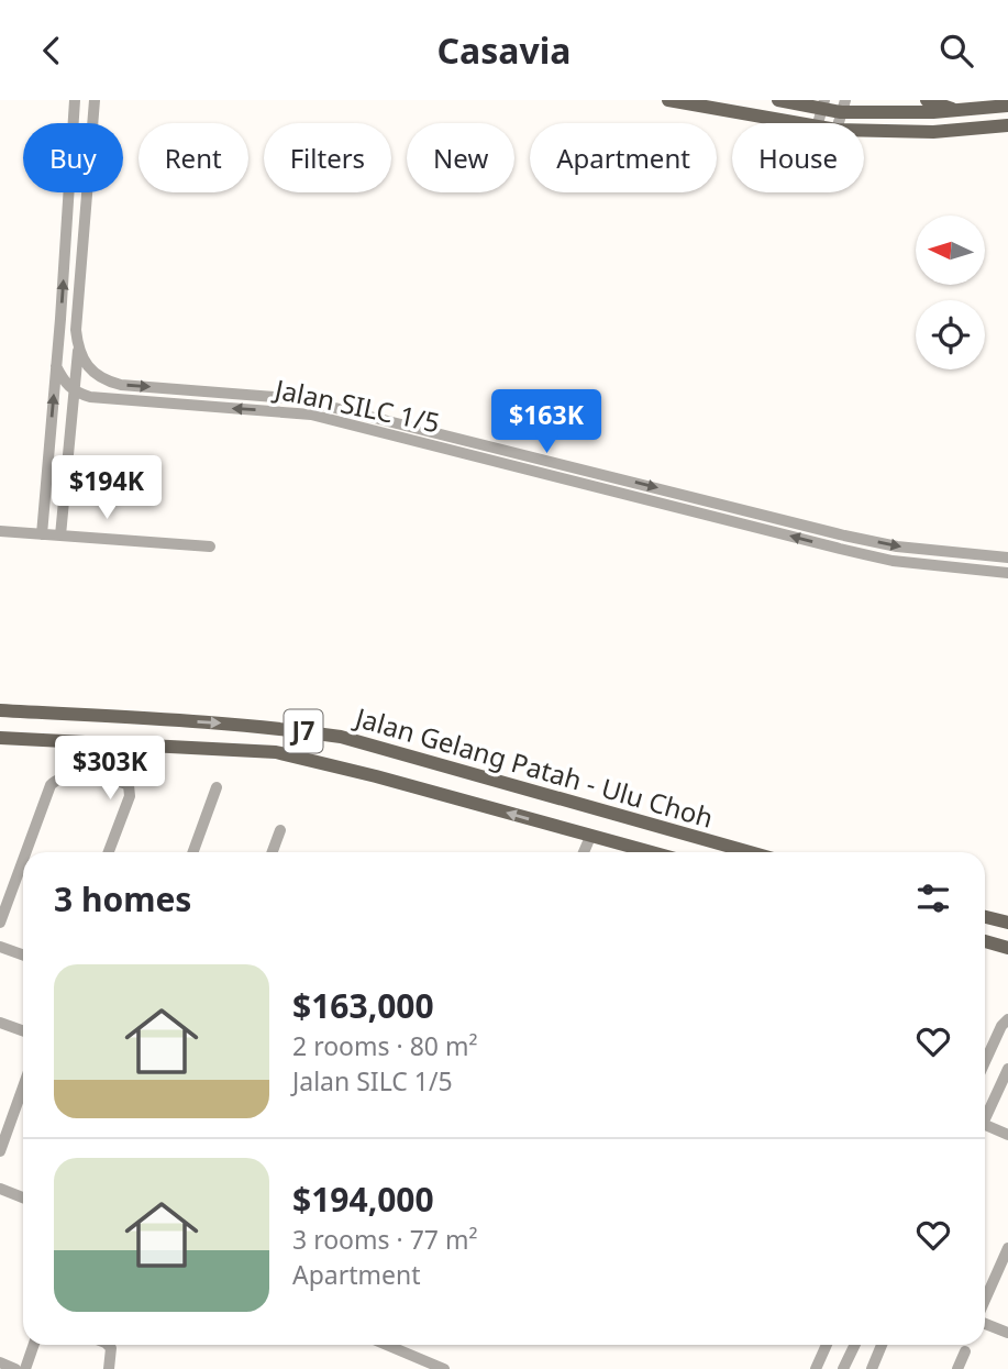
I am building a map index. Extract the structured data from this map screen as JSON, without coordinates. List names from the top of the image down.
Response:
{
  "streets": {
    "main road": ["J7", "Jalan Gelang Patah - Ulu Choh"],
    "street": ["Jalan SILC 1/5"]
  },
  "north": "left",
  "page": {
    "header": "Casavia",
    "chip": [
      "Buy",
      "Rent",
      "Filters",
      "New",
      "Apartment",
      "House"
    ],
    "price": ["$163K", "$194K", "$303K"],
    "heading": "3 homes",
    "list": [
      {
        "name": "$163,000",
        "note": "2 rooms · 80 m² · Jalan SILC 1/5"
      },
      {
        "name": "$194,000",
        "note": "3 rooms · 77 m² · Apartment"
      }
    ]
  }
}
